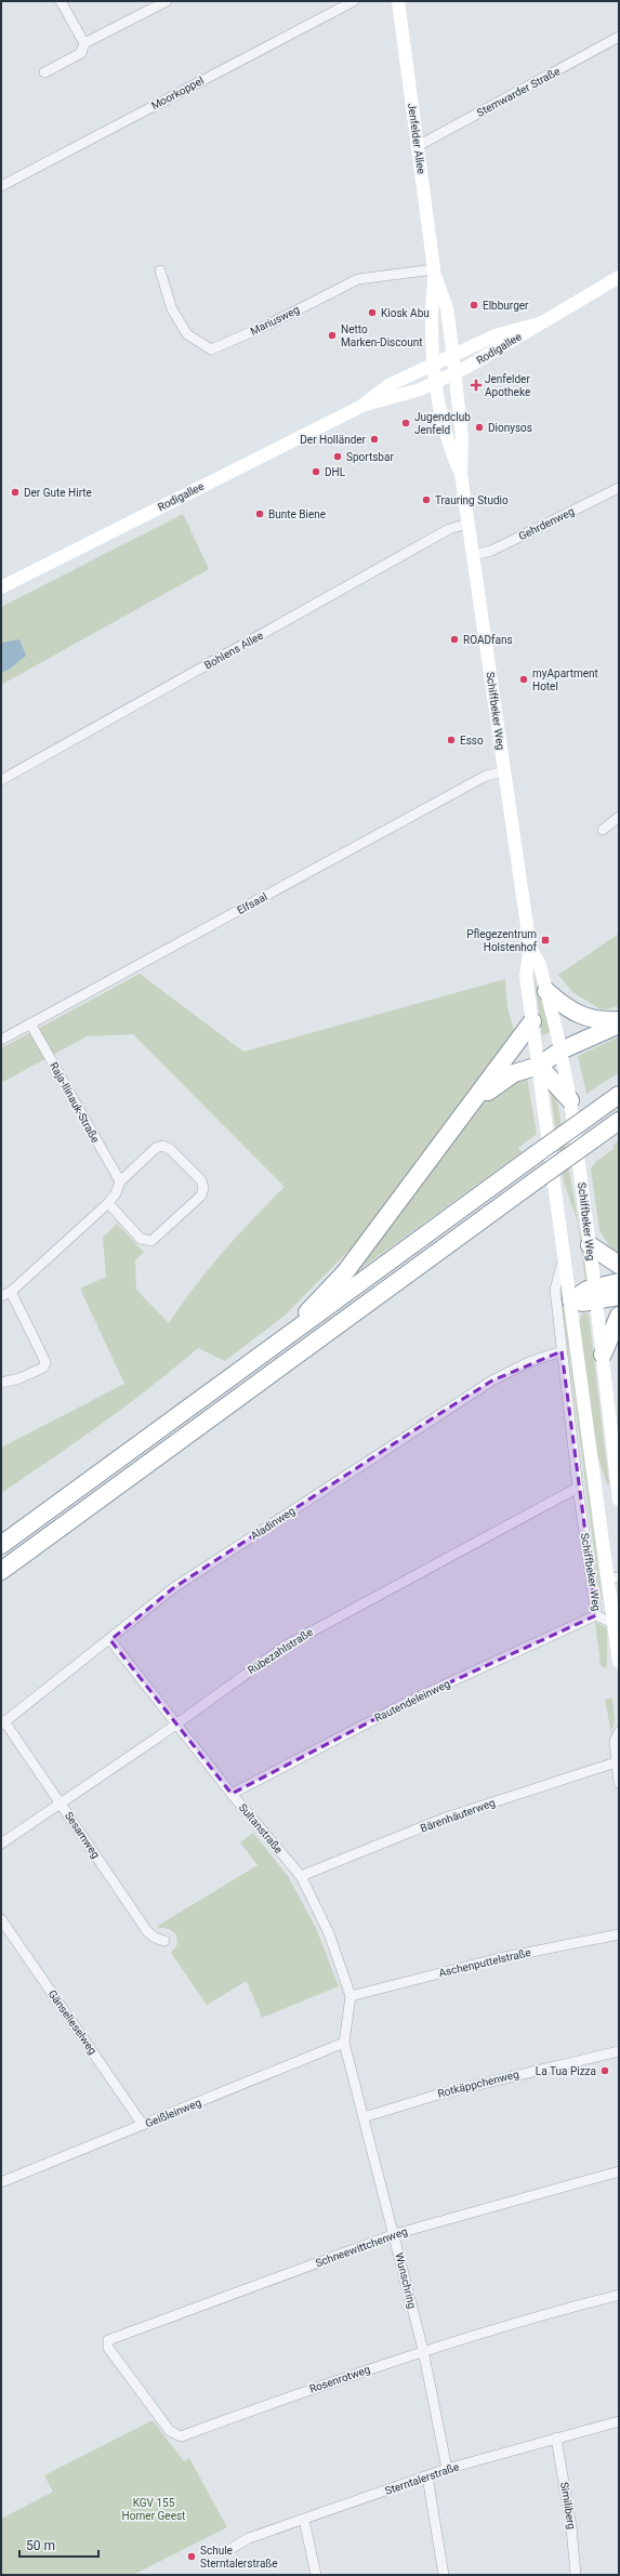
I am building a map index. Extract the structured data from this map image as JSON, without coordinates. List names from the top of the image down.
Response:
{
  "streets": {
    "main road": ["Jenfelder Allee", "Rodigallee", "Schiffbeker Weg"],
    "street": [
      "Stemwarder Straße",
      "Moorkoppel",
      "Mariusweg",
      "Gehrdenweg",
      "Bohlens Allee",
      "Elfsaal",
      "Raja-Ilinauk-Straße",
      "Aladinweg",
      "Rübezahlstraße",
      "Rautendeleinweg",
      "Bärenhäuterweg",
      "Sultanstraße",
      "Sesamweg",
      "Aschenputtelstraße",
      "Gänselieselweg",
      "Rotkäppchenweg",
      "Geißleinweg",
      "Schneewittchenweg",
      "Wunschring",
      "Rosenrotweg",
      "Sterntalerstraße",
      "Similiberg"
    ]
  },
  "crossings": [
    ["Stemwarder Straße", "Jenfelder Allee"],
    ["Jenfelder Allee", "Mariusweg"],
    ["Jenfelder Allee", "Rodigallee"],
    ["Jenfelder Allee", "Schiffbeker Weg"],
    ["Rodigallee", "Schiffbeker Weg"],
    ["Gehrdenweg", "Schiffbeker Weg"],
    ["Bohlens Allee", "Schiffbeker Weg"],
    ["Schiffbeker Weg", "Elfsaal"],
    ["Schiffbeker Weg", "Aladinweg"],
    ["Schiffbeker Weg", "Rübezahlstraße"],
    ["Schiffbeker Weg", "Rautendeleinweg"],
    ["Elfsaal", "Raja-Ilinauk-Straße"],
    ["Aladinweg", "Sultanstraße"],
    ["Aladinweg", "Sesamweg"],
    ["Rübezahlstraße", "Sultanstraße"],
    ["Rübezahlstraße", "Sesamweg"],
    ["Rautendeleinweg", "Sultanstraße"],
    ["Bärenhäuterweg", "Sultanstraße"],
    ["Sultanstraße", "Aschenputtelstraße"],
    ["Sultanstraße", "Geißleinweg"],
    ["Sultanstraße", "Wunschring"],
    ["Gänselieselweg", "Geißleinweg"],
    ["Rotkäppchenweg", "Wunschring"],
    ["Geißleinweg", "Wunschring"],
    ["Schneewittchenweg", "Wunschring"],
    ["Schneewittchenweg", "Rosenrotweg"],
    ["Wunschring", "Rosenrotweg"],
    ["Wunschring", "Sterntalerstraße"],
    ["Sterntalerstraße", "Similiberg"]
  ],
  "parks": ["KGV 155 Horner Geest"],
  "places": {
    "other": [
      "Elbburger",
      "Kiosk Abu",
      "Netto Marken-Discount",
      "Jugendclub Jenfeld",
      "Dionysos",
      "Der Holländer",
      "Sportsbar",
      "DHL",
      "Der Gute Hirte",
      "Trauring Studio",
      "Bunte Biene",
      "ROADfans",
      "myApartment Hotel",
      "Esso",
      "La Tua Pizza",
      "Schule Sterntalerstraße"
    ],
    "health": ["Jenfelder Apotheke"],
    "transit": ["Pflegezentrum Holstenhof"]
  },
  "scale_bar": "50 m"
}
